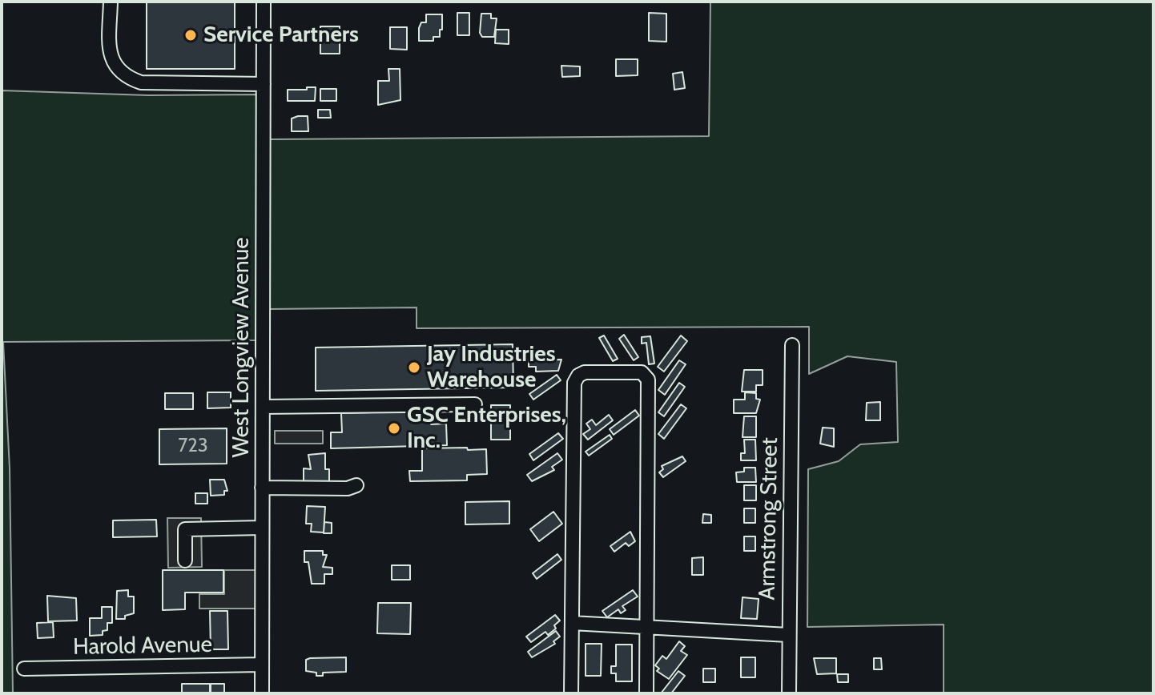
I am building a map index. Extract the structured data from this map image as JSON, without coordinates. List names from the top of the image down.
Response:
{
  "streets": {
    "street": ["West Longview Avenue", "Armstrong Street", "Harold Avenue"]
  },
  "crossings": [
    ["West Longview Avenue", "Harold Avenue"]
  ],
  "places": ["Service Partners", "Jay Industries Warehouse", "GSC Enterprises, Inc."],
  "house_numbers": ["723"]
}
